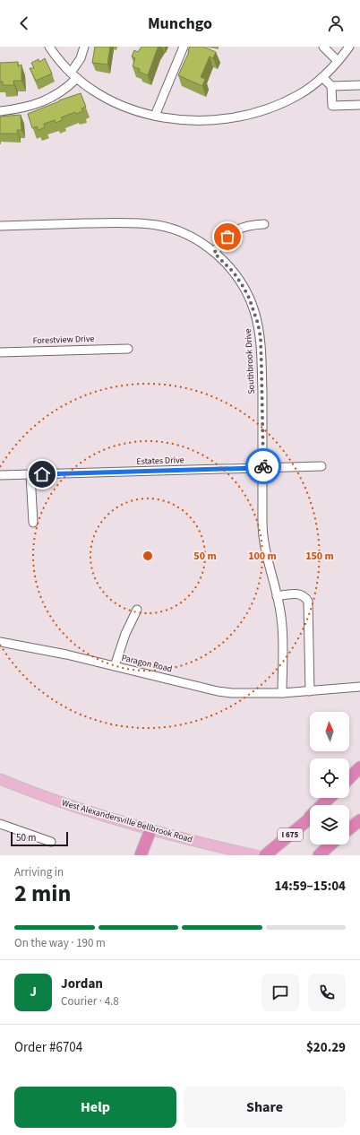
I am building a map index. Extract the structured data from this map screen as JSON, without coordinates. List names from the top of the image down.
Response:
{
  "streets": {
    "highway": ["I 675"],
    "main road": ["West Alexandersville Bellbrook Road"],
    "street": [
      "Forestview Drive",
      "Southbrook Drive",
      "Estates Drive",
      "Paragon Road"
    ]
  },
  "crossings": [
    ["Southbrook Drive", "Estates Drive"],
    ["Southbrook Drive", "Paragon Road"]
  ],
  "scale_bar": "50 m",
  "north": "top",
  "page": {
    "header": "Munchgo",
    "scale": "50 m",
    "heading": ["2 min", "Arriving in", "14:59–15:04"],
    "panel": [
      "Jordan",
      "Courier · 4.8",
      "Order #6704",
      "$20.29"
    ],
    "bar": "On the way · 190 m",
    "round": "J",
    "buttons": ["Help", "Share"]
  },
  "rings": ["50 m", "100 m", "150 m"]
}
